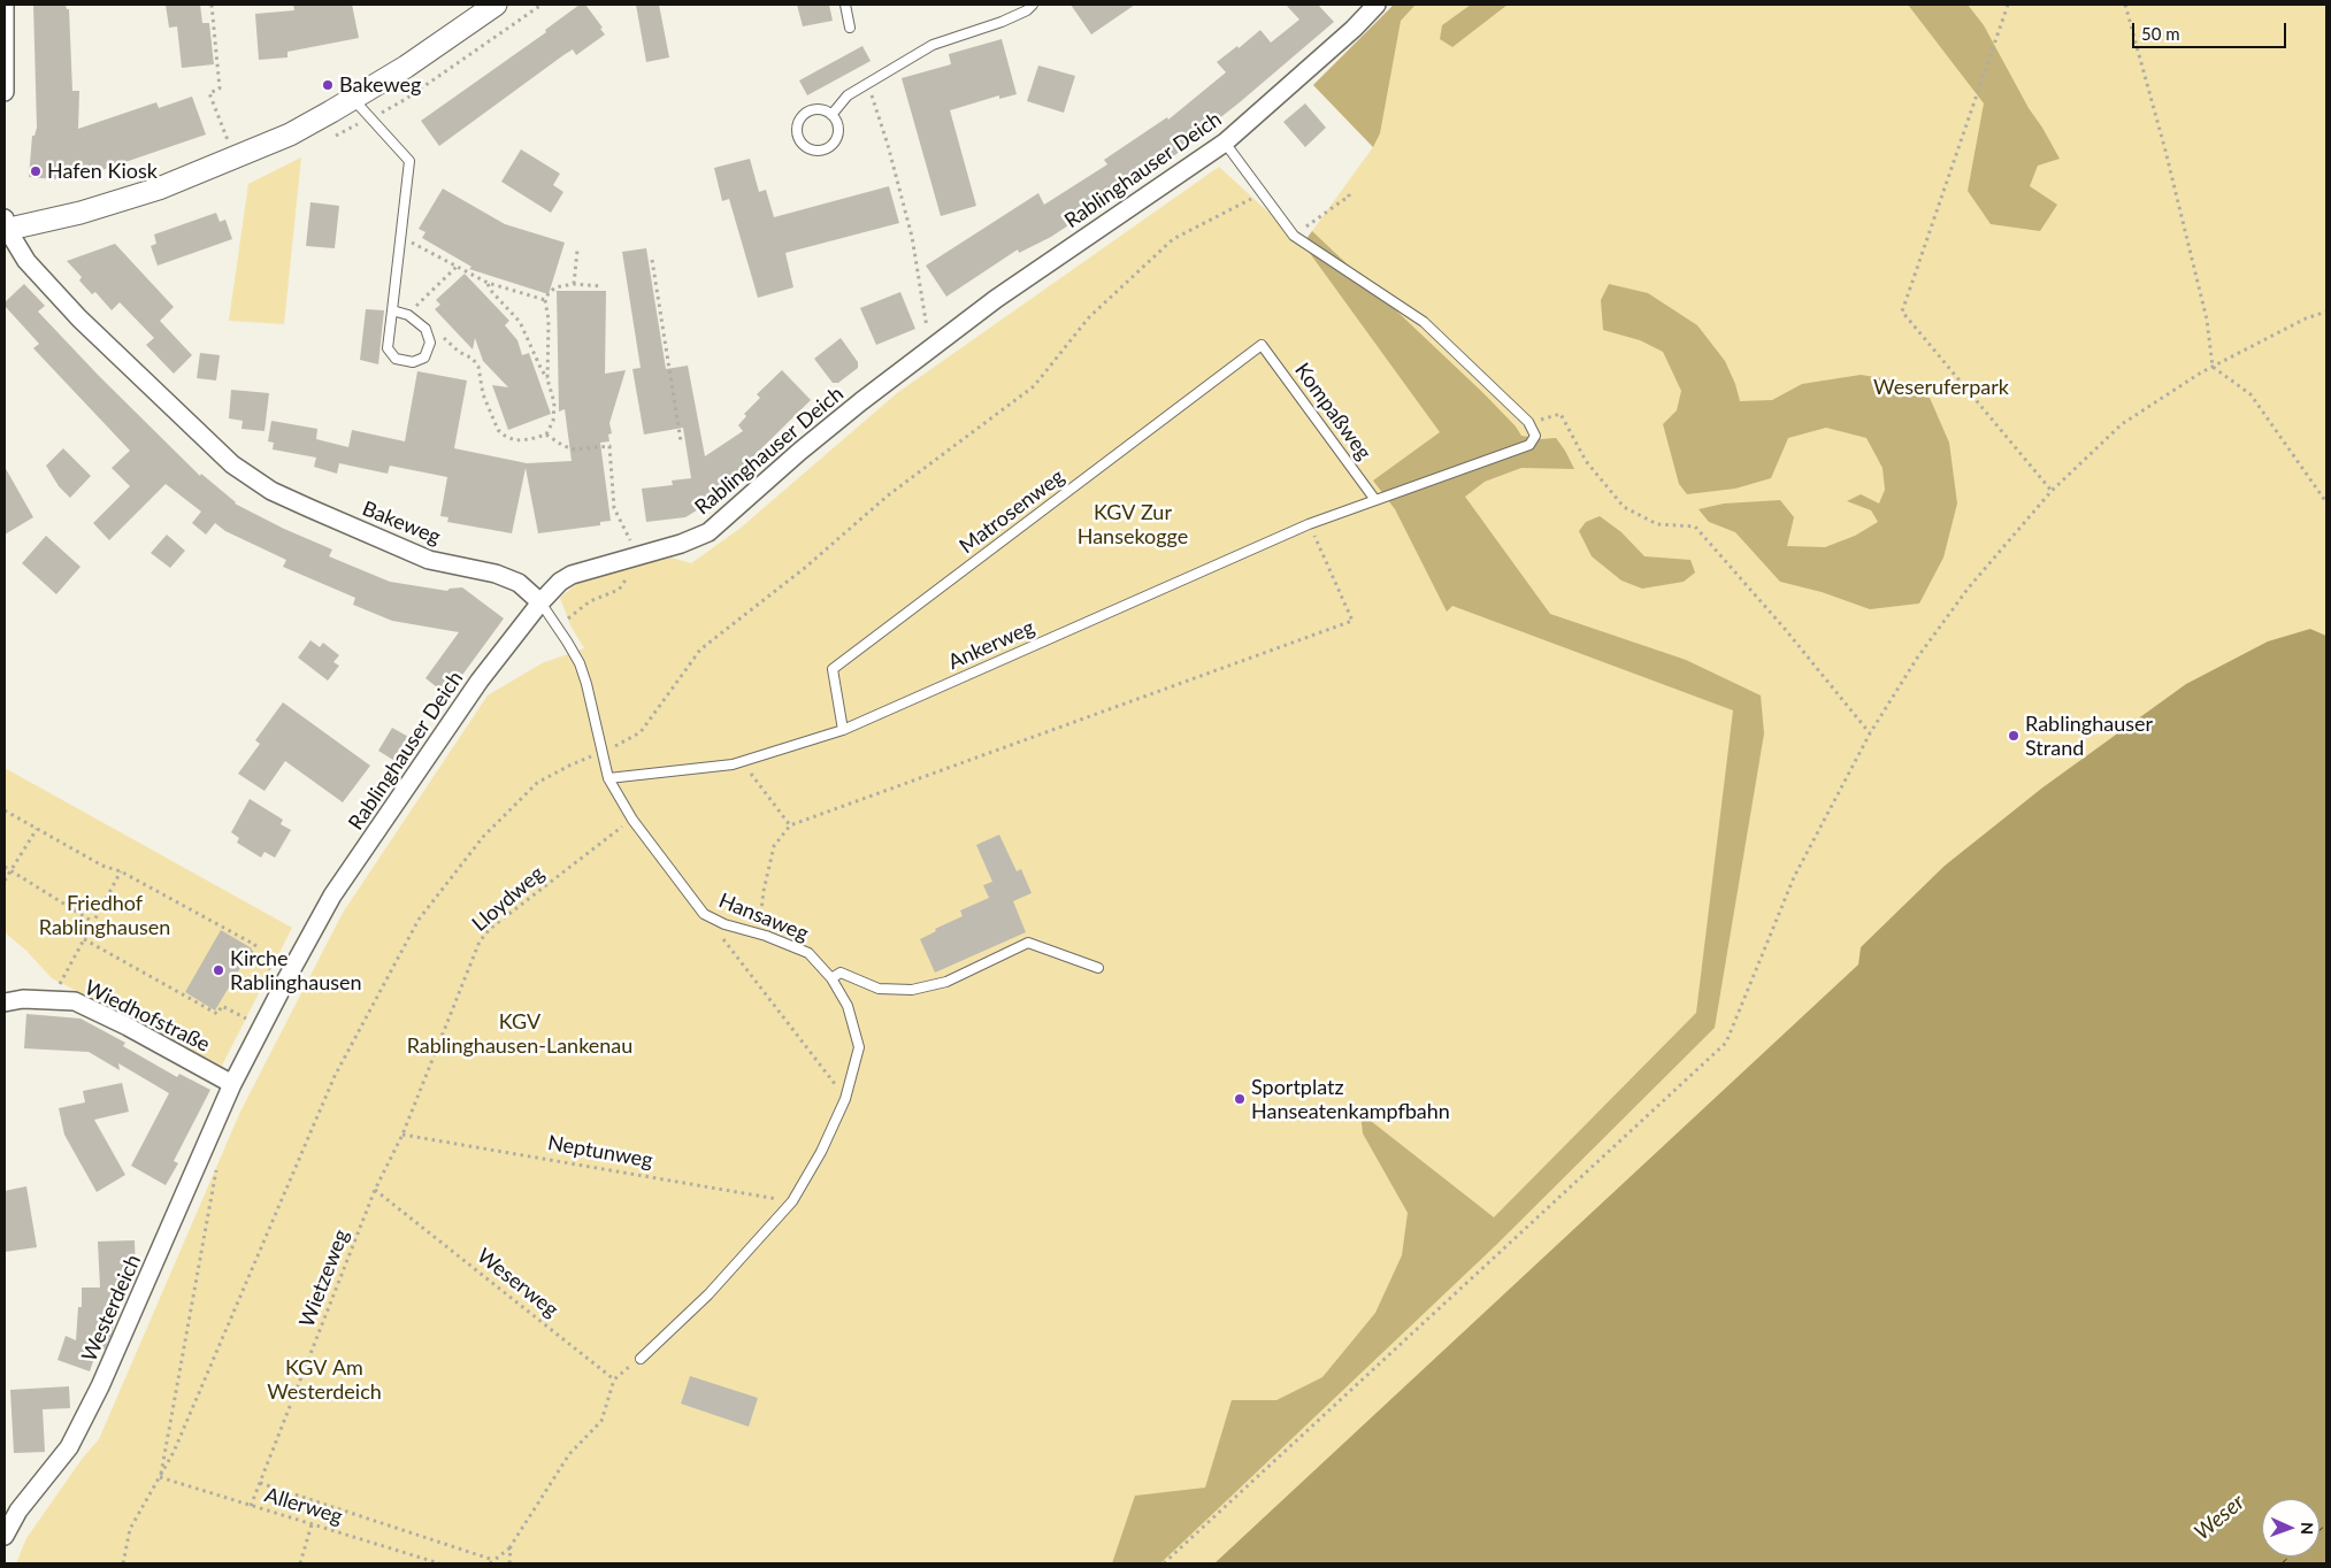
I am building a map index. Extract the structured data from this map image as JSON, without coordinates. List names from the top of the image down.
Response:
{
  "streets": {
    "street": [
      "Rablinghauser Deich",
      "Bakeweg",
      "Wiedhofstraße",
      "Westerdeich"
    ],
    "lane": [
      "Kompaßweg",
      "Matrosenweg",
      "Ankerweg",
      "Hansaweg"
    ],
    "path": [
      "Lloydweg",
      "Neptunweg",
      "Wietzeweg",
      "Weserweg",
      "Allerweg"
    ]
  },
  "crossings": [
    ["Rablinghauser Deich", "Bakeweg"],
    ["Rablinghauser Deich", "Hansaweg"],
    ["Rablinghauser Deich", "Wiedhofstraße"],
    ["Rablinghauser Deich", "Westerdeich"],
    ["Kompaßweg", "Matrosenweg"],
    ["Kompaßweg", "Ankerweg"],
    ["Matrosenweg", "Ankerweg"],
    ["Bakeweg", "Hansaweg"],
    ["Ankerweg", "Hansaweg"],
    ["Lloydweg", "Hansaweg"],
    ["Lloydweg", "Neptunweg"],
    ["Lloydweg", "Wietzeweg"],
    ["Lloydweg", "Weserweg"],
    ["Hansaweg", "Neptunweg"],
    ["Wiedhofstraße", "Westerdeich"],
    ["Wietzeweg", "Weserweg"],
    ["Wietzeweg", "Allerweg"]
  ],
  "water": ["Weser"],
  "parks": [
    "Weseruferpark",
    "KGV Zur Hansekogge",
    "Friedhof Rablinghausen",
    "KGV Rablinghausen-Lankenau",
    "KGV Am Westerdeich"
  ],
  "places": [
    "Bakeweg",
    "Hafen Kiosk",
    "Rablinghauser Strand",
    "Kirche Rablinghausen",
    "Sportplatz Hanseatenkampfbahn"
  ],
  "scale_bar": "50 m",
  "north": "right"
}
